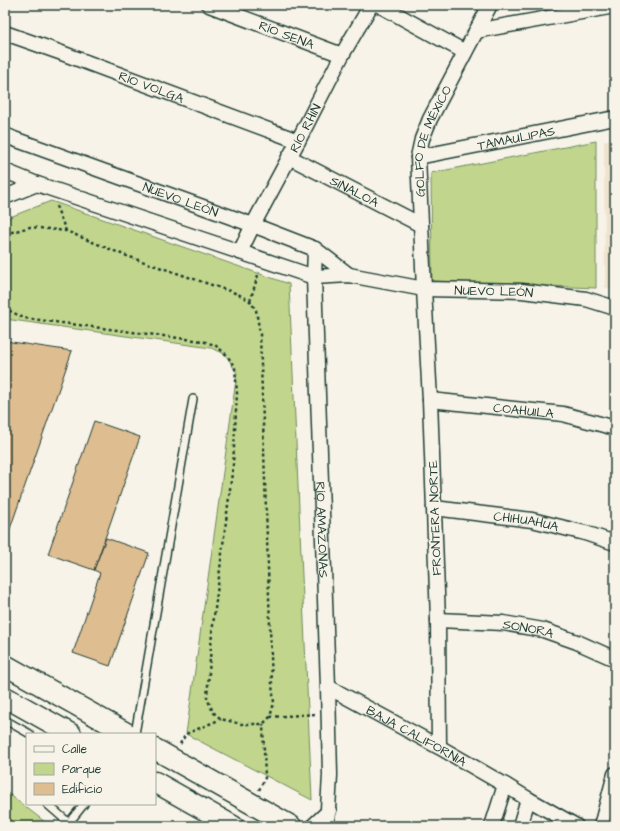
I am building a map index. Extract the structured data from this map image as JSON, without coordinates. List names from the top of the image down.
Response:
{
  "streets": {
    "street": [
      "RÍO SENA",
      "RÍO VOLGA",
      "RÍO RHIN",
      "TAMAULIPAS",
      "GOLFO DE MÉXICO",
      "SINALOA",
      "NUEVO LEÓN",
      "COAHUILA",
      "FRONTERA NORTE",
      "CHIHUAHUA",
      "RÍO AMAZONAS",
      "SONORA",
      "BAJA CALIFORNIA"
    ]
  },
  "crossings": [
    ["RÍO SENA", "RÍO RHIN"],
    ["RÍO VOLGA", "RÍO RHIN"],
    ["RÍO RHIN", "SINALOA"],
    ["RÍO RHIN", "NUEVO LEÓN"],
    ["TAMAULIPAS", "GOLFO DE MÉXICO"],
    ["GOLFO DE MÉXICO", "SINALOA"],
    ["GOLFO DE MÉXICO", "NUEVO LEÓN"],
    ["GOLFO DE MÉXICO", "FRONTERA NORTE"],
    ["NUEVO LEÓN", "FRONTERA NORTE"],
    ["NUEVO LEÓN", "RÍO AMAZONAS"],
    ["COAHUILA", "FRONTERA NORTE"],
    ["FRONTERA NORTE", "CHIHUAHUA"],
    ["FRONTERA NORTE", "SONORA"],
    ["FRONTERA NORTE", "BAJA CALIFORNIA"],
    ["RÍO AMAZONAS", "BAJA CALIFORNIA"]
  ],
  "legend": ["Calle", "Parque", "Edificio"]
}
